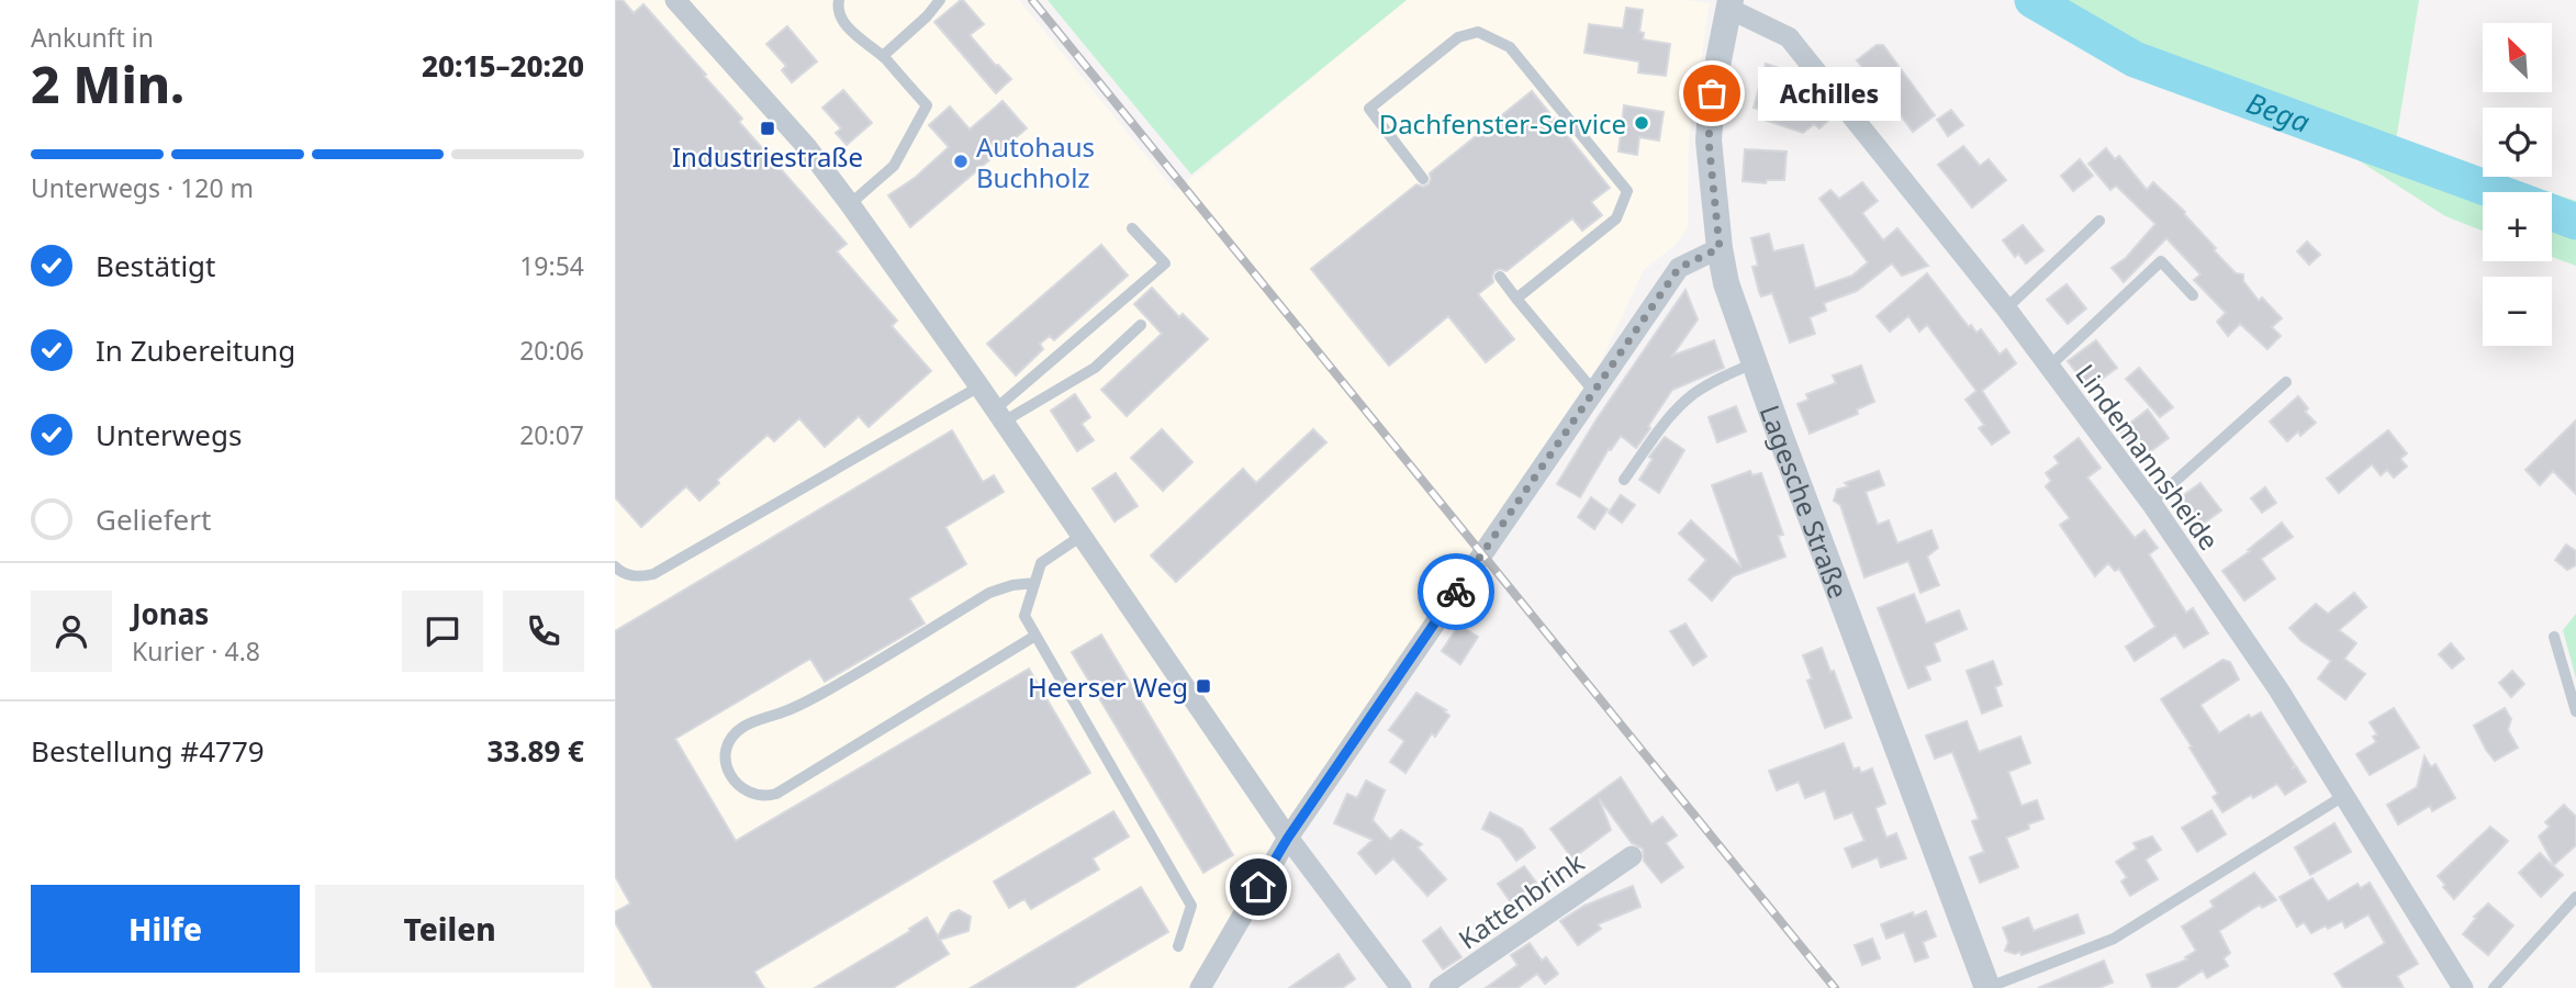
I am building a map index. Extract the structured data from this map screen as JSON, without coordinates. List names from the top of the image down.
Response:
{
  "streets": {
    "street": ["Lindemannsheide", "Lagesche Straße", "Kattenbrink"]
  },
  "crossings": [
    ["Lindemannsheide", "Lagesche Straße"]
  ],
  "water": ["Bega"],
  "places": {
    "other": ["Achilles", "Dachfenster-Service", "Autohaus Buchholz"],
    "transit": ["Industriestraße", "Heerser Weg"]
  },
  "north": "top left",
  "page": {
    "heading": ["2 Min.", "Ankunft in", "20:15–20:20"],
    "panel": [
      "Jonas",
      "Kurier · 4.8",
      "Bestellung #4779",
      "33.89 €"
    ],
    "map_buttons": ["+", "−"],
    "bubble": "Achilles",
    "bar": "Unterwegs · 120 m",
    "list": [
      ["Bestätigt", "19:54"],
      ["In Zubereitung", "20:06"],
      ["Unterwegs", "20:07"],
      "Geliefert"
    ],
    "buttons": ["Hilfe", "Teilen"]
  }
}
